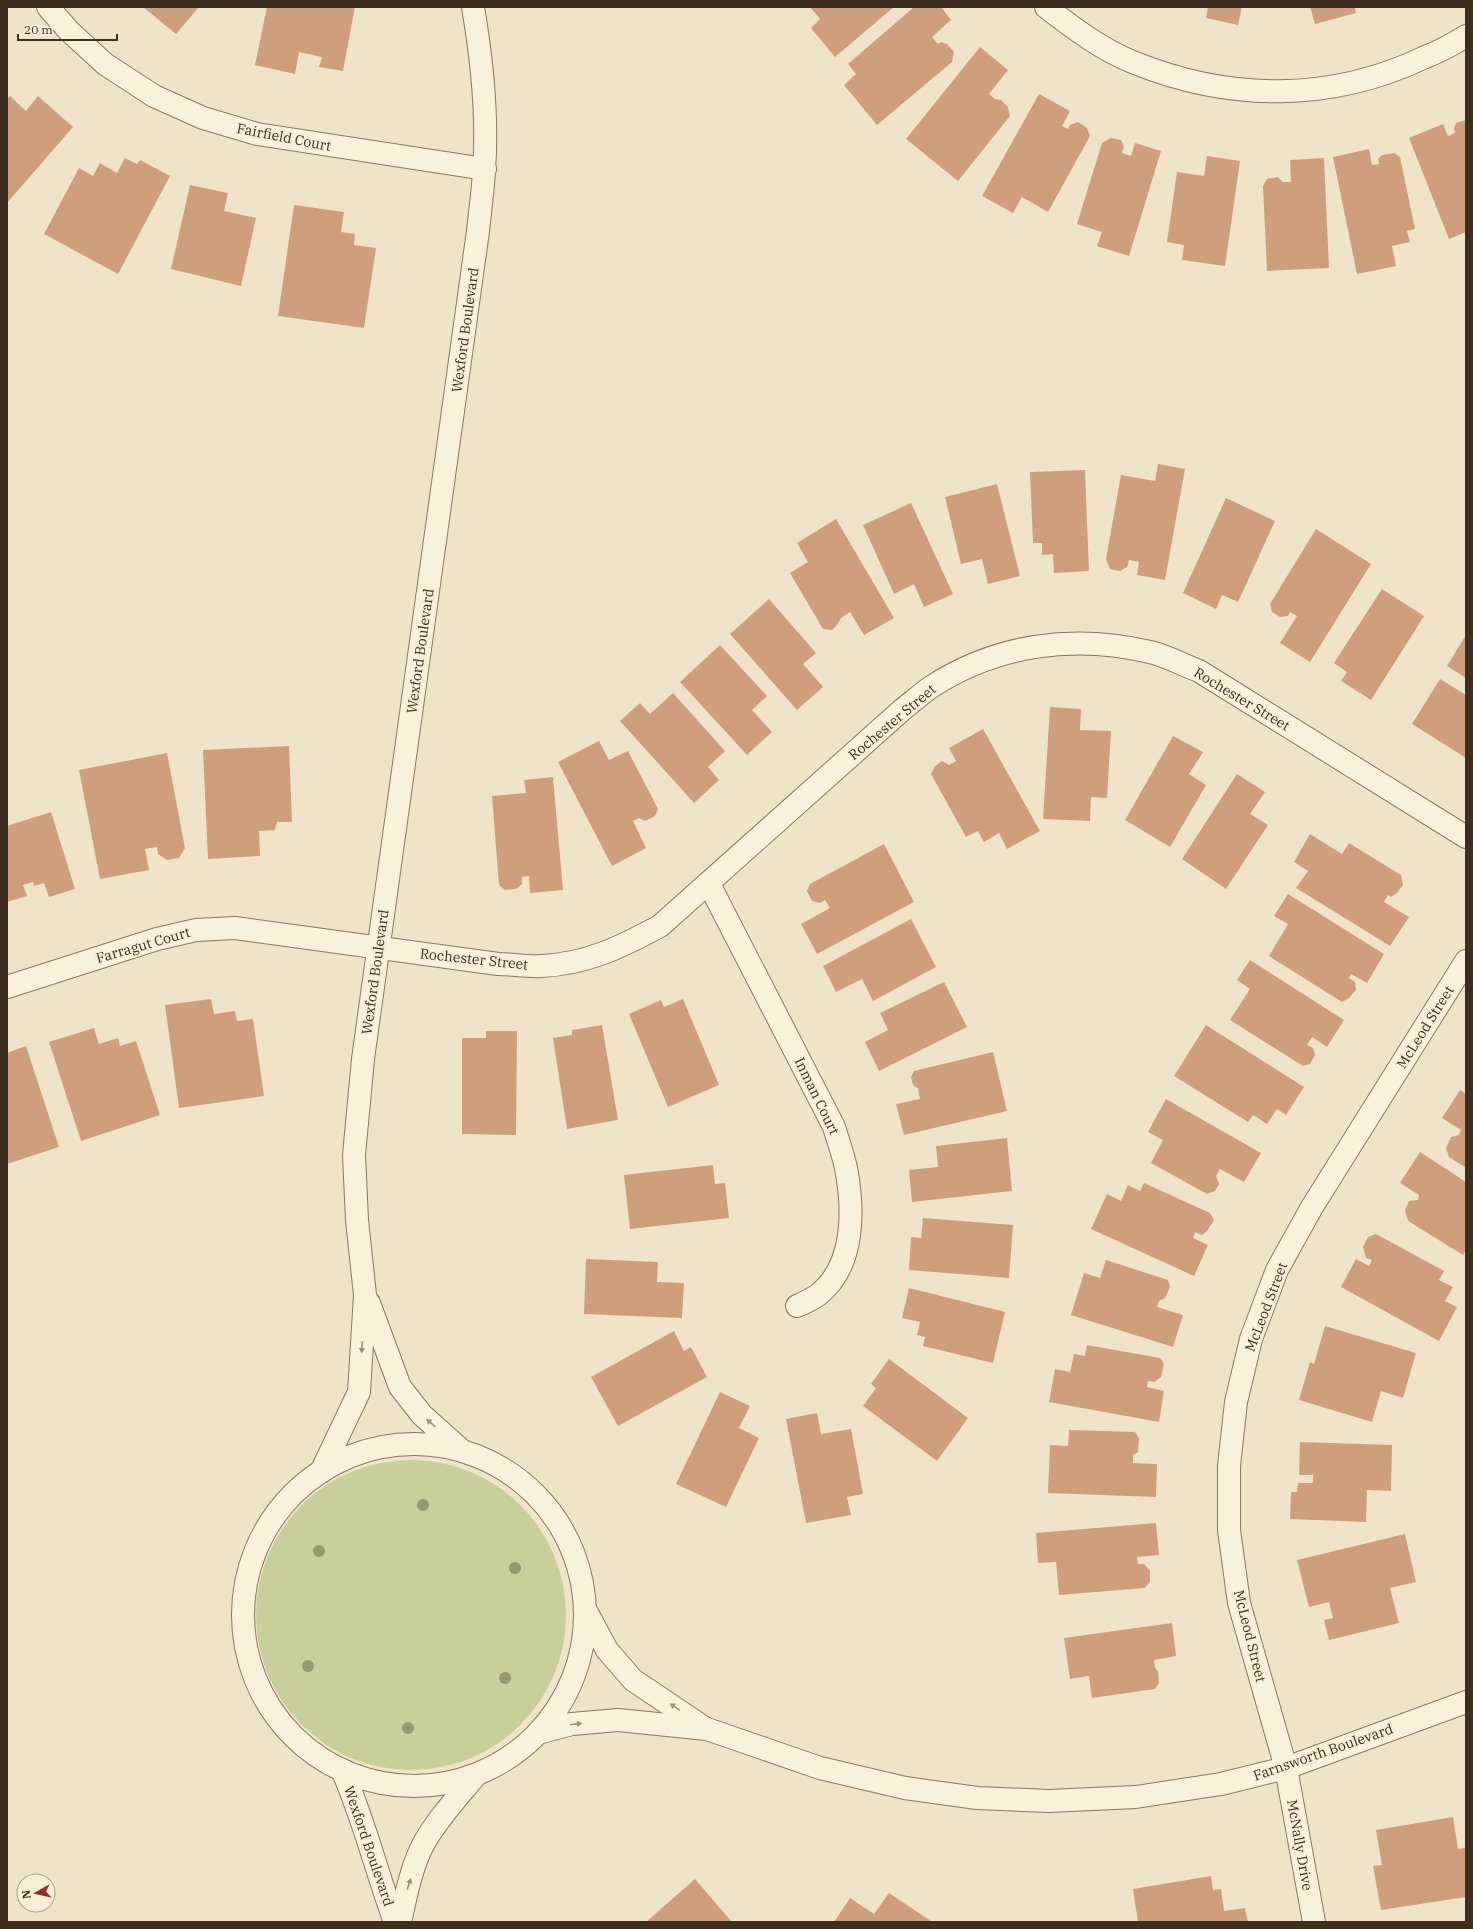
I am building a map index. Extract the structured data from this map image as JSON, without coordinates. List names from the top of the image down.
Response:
{
  "streets": {
    "street": [
      "Fairfield Court",
      "Wexford Boulevard",
      "Rochester Street",
      "Farragut Court",
      "McLeod Street",
      "Inman Court",
      "Farnsworth Boulevard",
      "McNally Drive"
    ]
  },
  "crossings": [
    ["Fairfield Court", "Wexford Boulevard"],
    ["Wexford Boulevard", "Rochester Street"],
    ["Wexford Boulevard", "Farragut Court"],
    ["Rochester Street", "Farragut Court"],
    ["Rochester Street", "Inman Court"],
    ["McLeod Street", "Farnsworth Boulevard"],
    ["McLeod Street", "McNally Drive"],
    ["Farnsworth Boulevard", "McNally Drive"]
  ],
  "scale_bar": "20 m",
  "north": "left"
}
